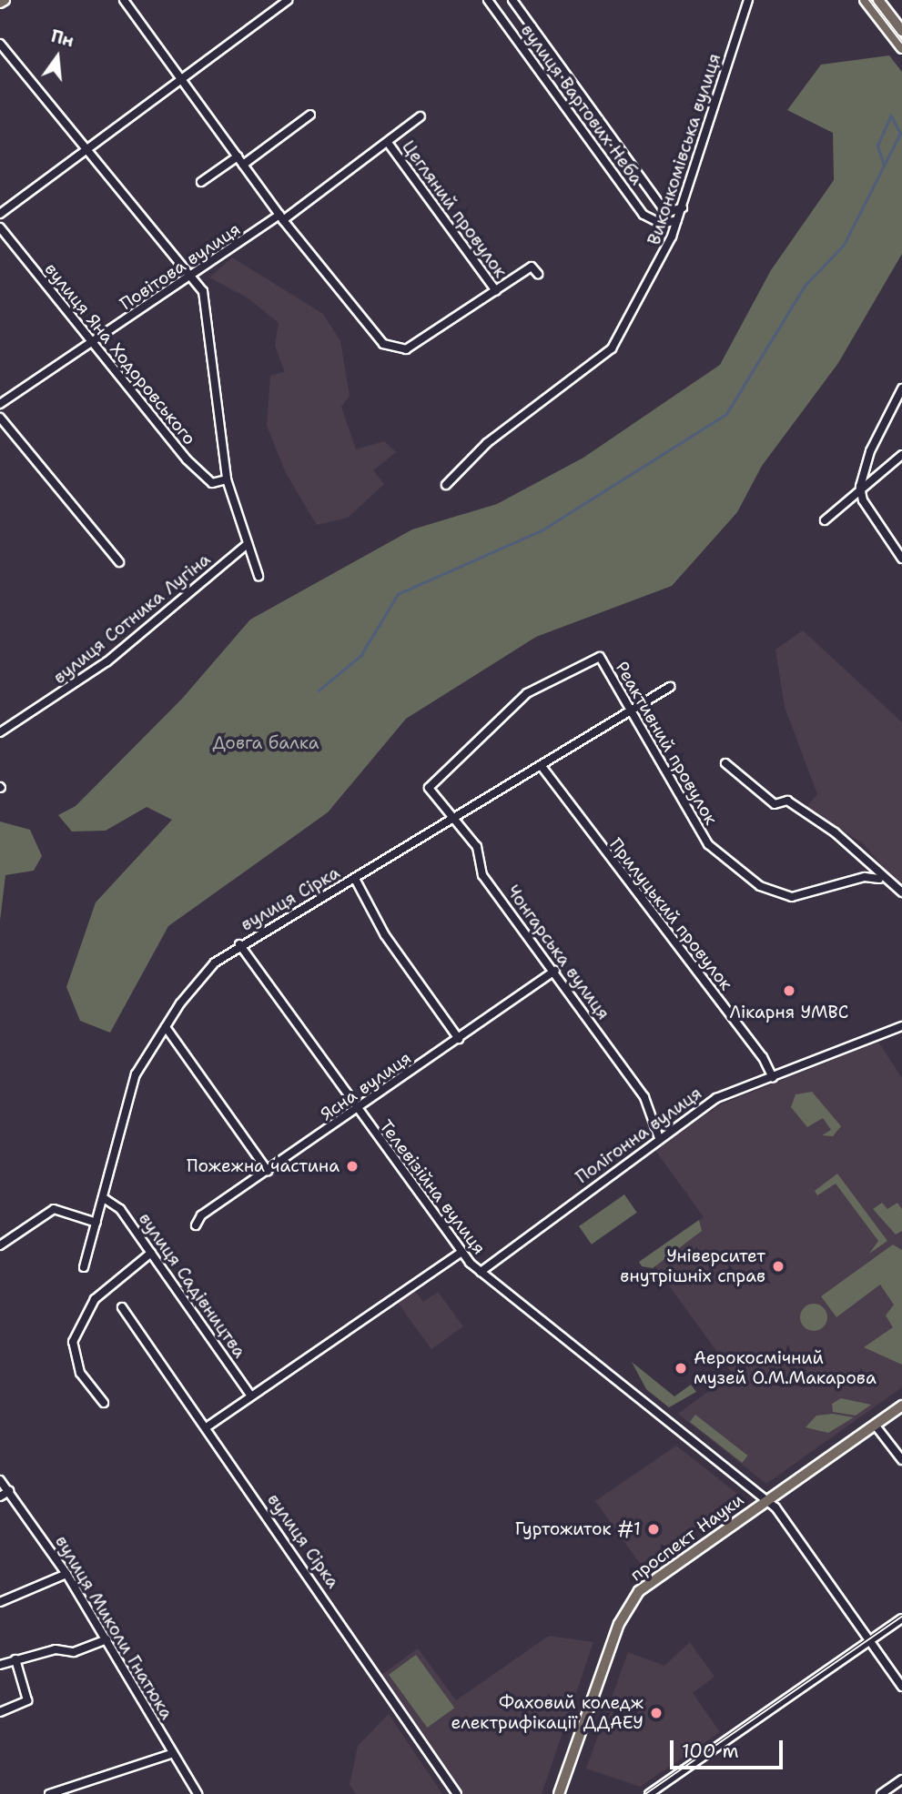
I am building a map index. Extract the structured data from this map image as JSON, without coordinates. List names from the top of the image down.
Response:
{
  "streets": {
    "main road": ["проспект Науки"],
    "street": [
      "вулиця Вартових Неба",
      "Виконкомівська вулиця",
      "Цегляний провулок",
      "Повітова вулиця",
      "вулиця Яна Ходоровського",
      "вулиця Сотника Лугіна",
      "Реактивний провулок",
      "вулиця Сірка",
      "Прилуцький провулок",
      "Чонгарська вулиця",
      "Ясна вулиця",
      "Полігонна вулиця",
      "Телевізійна вулиця",
      "вулиця Садівництва",
      "вулиця Миколи Гнатюка"
    ]
  },
  "crossings": [
    ["Цегляний провулок", "Повітова вулиця"],
    ["Повітова вулиця", "вулиця Яна Ходоровського"],
    ["Реактивний провулок", "вулиця Сірка"],
    ["Реактивний провулок", "Чонгарська вулиця"],
    ["вулиця Сірка", "Прилуцький провулок"],
    ["вулиця Сірка", "Чонгарська вулиця"],
    ["вулиця Сірка", "Телевізійна вулиця"],
    ["вулиця Сірка", "вулиця Садівництва"],
    ["Прилуцький провулок", "Полігонна вулиця"],
    ["Чонгарська вулиця", "Ясна вулиця"],
    ["Чонгарська вулиця", "Полігонна вулиця"],
    ["Ясна вулиця", "Телевізійна вулиця"],
    ["Полігонна вулиця", "Телевізійна вулиця"],
    ["Телевізійна вулиця", "проспект Науки"]
  ],
  "parks": ["Довга балка"],
  "places": [
    "Лікарня УМВС",
    "Пожежна частина",
    "Університет внутрішніх справ",
    "Аерокосмічний музей О.М.Макарова",
    "Гуртожиток #1",
    "Фаховий коледж електрифікації ДДАЕУ"
  ],
  "scale_bar": "100 m",
  "north": "top"
}
